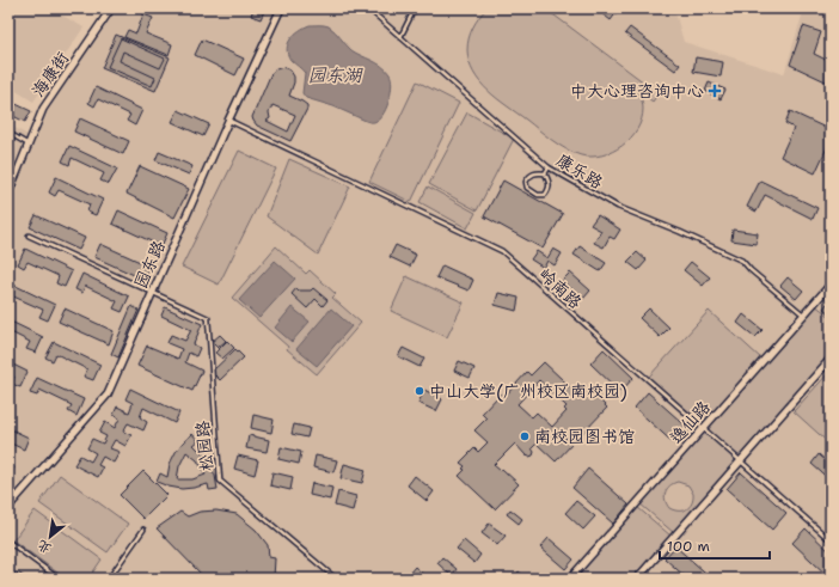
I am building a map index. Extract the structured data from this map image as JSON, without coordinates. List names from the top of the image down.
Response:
{
  "streets": {
    "street": ["海康街", "园东路", "逸仙路"],
    "lane": ["康乐路", "岭南路", "松园路"]
  },
  "crossings": [
    ["康乐路", "逸仙路"],
    ["园东路", "岭南路"],
    ["园东路", "松园路"],
    ["岭南路", "逸仙路"]
  ],
  "water": ["园东湖"],
  "places": {
    "health": ["中大心理咨询中心"],
    "other": ["中山大学(广州校区南校园)", "南校园图书馆"]
  },
  "scale_bar": "100 m",
  "north": "bottom left"
}
